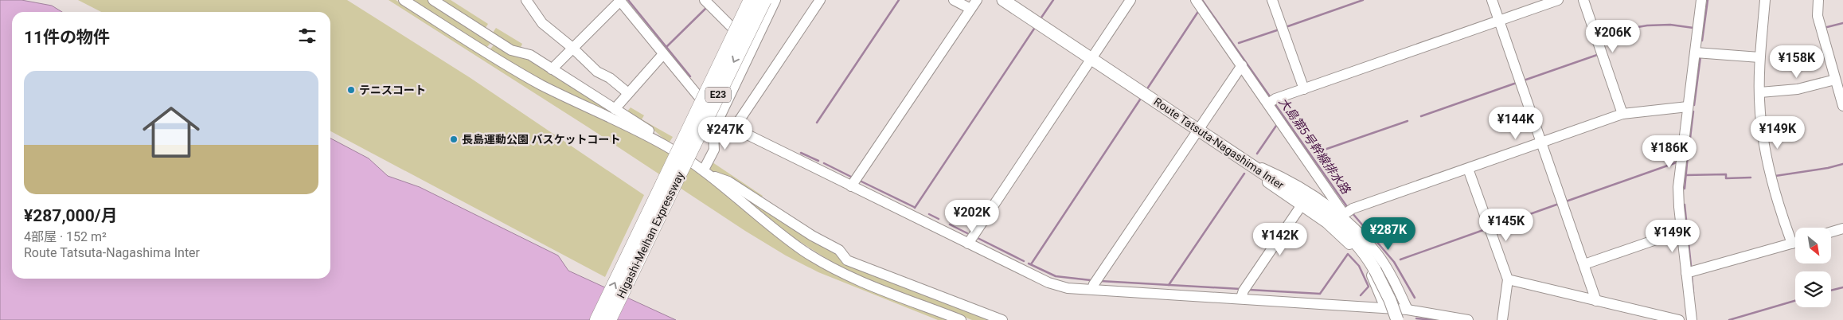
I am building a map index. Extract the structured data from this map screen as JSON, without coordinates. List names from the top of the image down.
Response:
{
  "streets": {
    "highway": ["E23", "Higashi-Meihan Expressway"],
    "main road": ["Route Tatsuta-Nagashima Inter"]
  },
  "water": ["大島第5号幹線排水路"],
  "places": ["テニスコート", "長島運動公園 バスケットコート"],
  "north": "bottom right",
  "page": {
    "heading": "11件の物件",
    "price": [
      "¥206K",
      "¥158K",
      "¥144K",
      "¥149K",
      "¥247K",
      "¥186K",
      "¥202K",
      "¥145K",
      "¥287K",
      "¥149K",
      "¥142K"
    ],
    "list": [
      {
        "name": "¥287,000/月",
        "note": "4部屋 · 152 m² · Route Tatsuta-Nagashima Inter"
      }
    ]
  }
}
